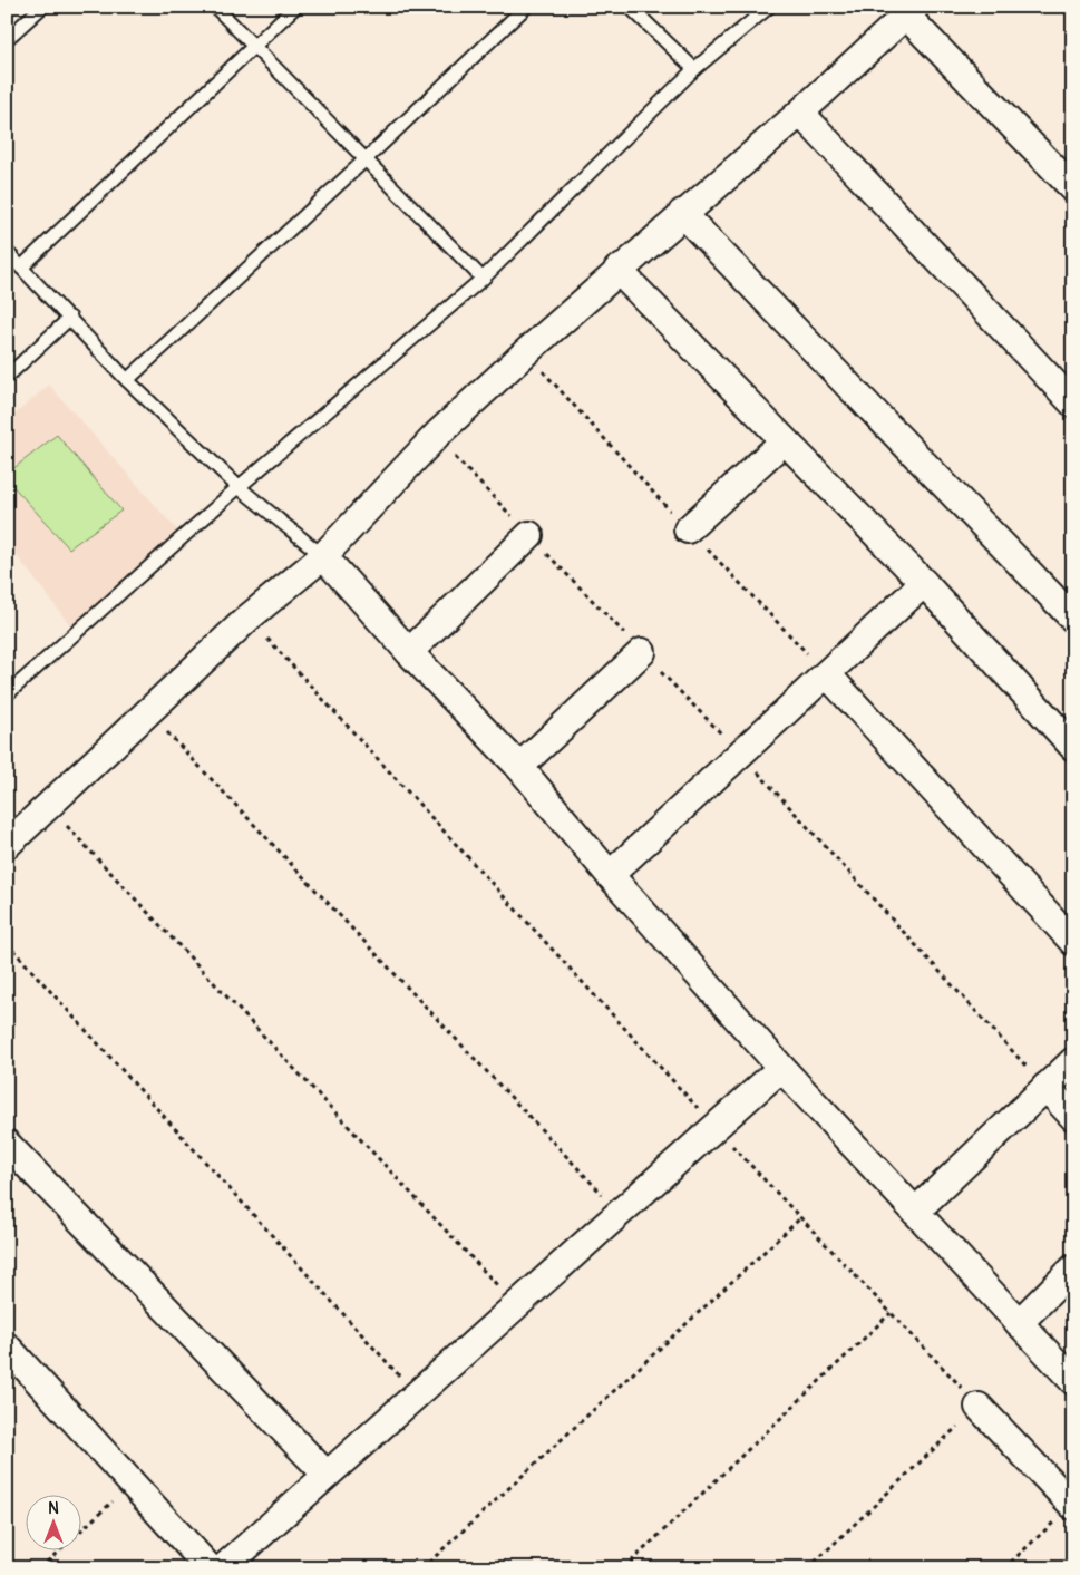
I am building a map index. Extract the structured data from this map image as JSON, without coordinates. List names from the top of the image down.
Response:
{
  "north": "top"
}
